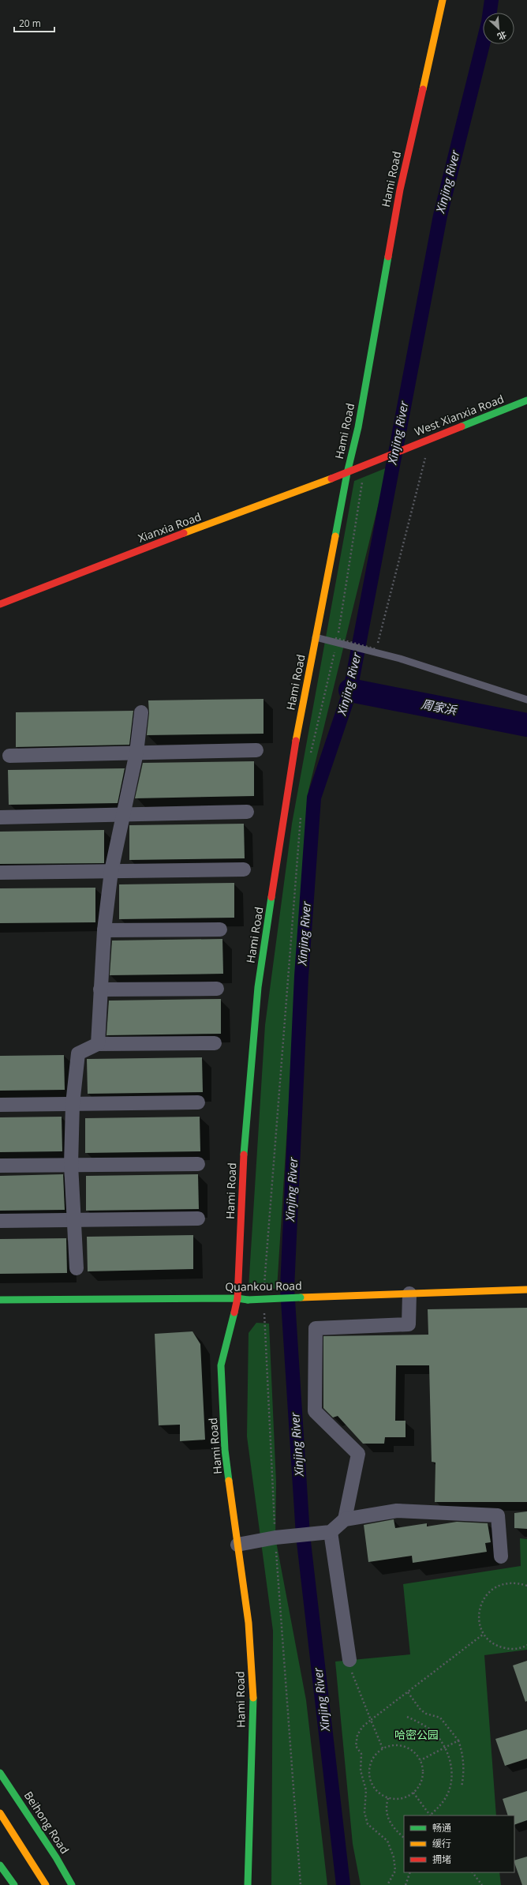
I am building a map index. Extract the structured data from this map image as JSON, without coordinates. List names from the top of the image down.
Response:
{
  "streets": {
    "main road": [
      "Hami Road",
      "West Xianxia Road",
      "Xianxia Road",
      "Quankou Road",
      "Beihong Road"
    ]
  },
  "crossings": [
    ["Hami Road", "West Xianxia Road"],
    ["Hami Road", "Xianxia Road"],
    ["Hami Road", "Quankou Road"],
    ["West Xianxia Road", "Xianxia Road"]
  ],
  "water": ["Xinjing River", "周家浜"],
  "parks": ["哈密公园"],
  "legend": ["畅通", "缓行", "拥堵"],
  "scale_bar": "20 m",
  "north": "bottom right"
}
